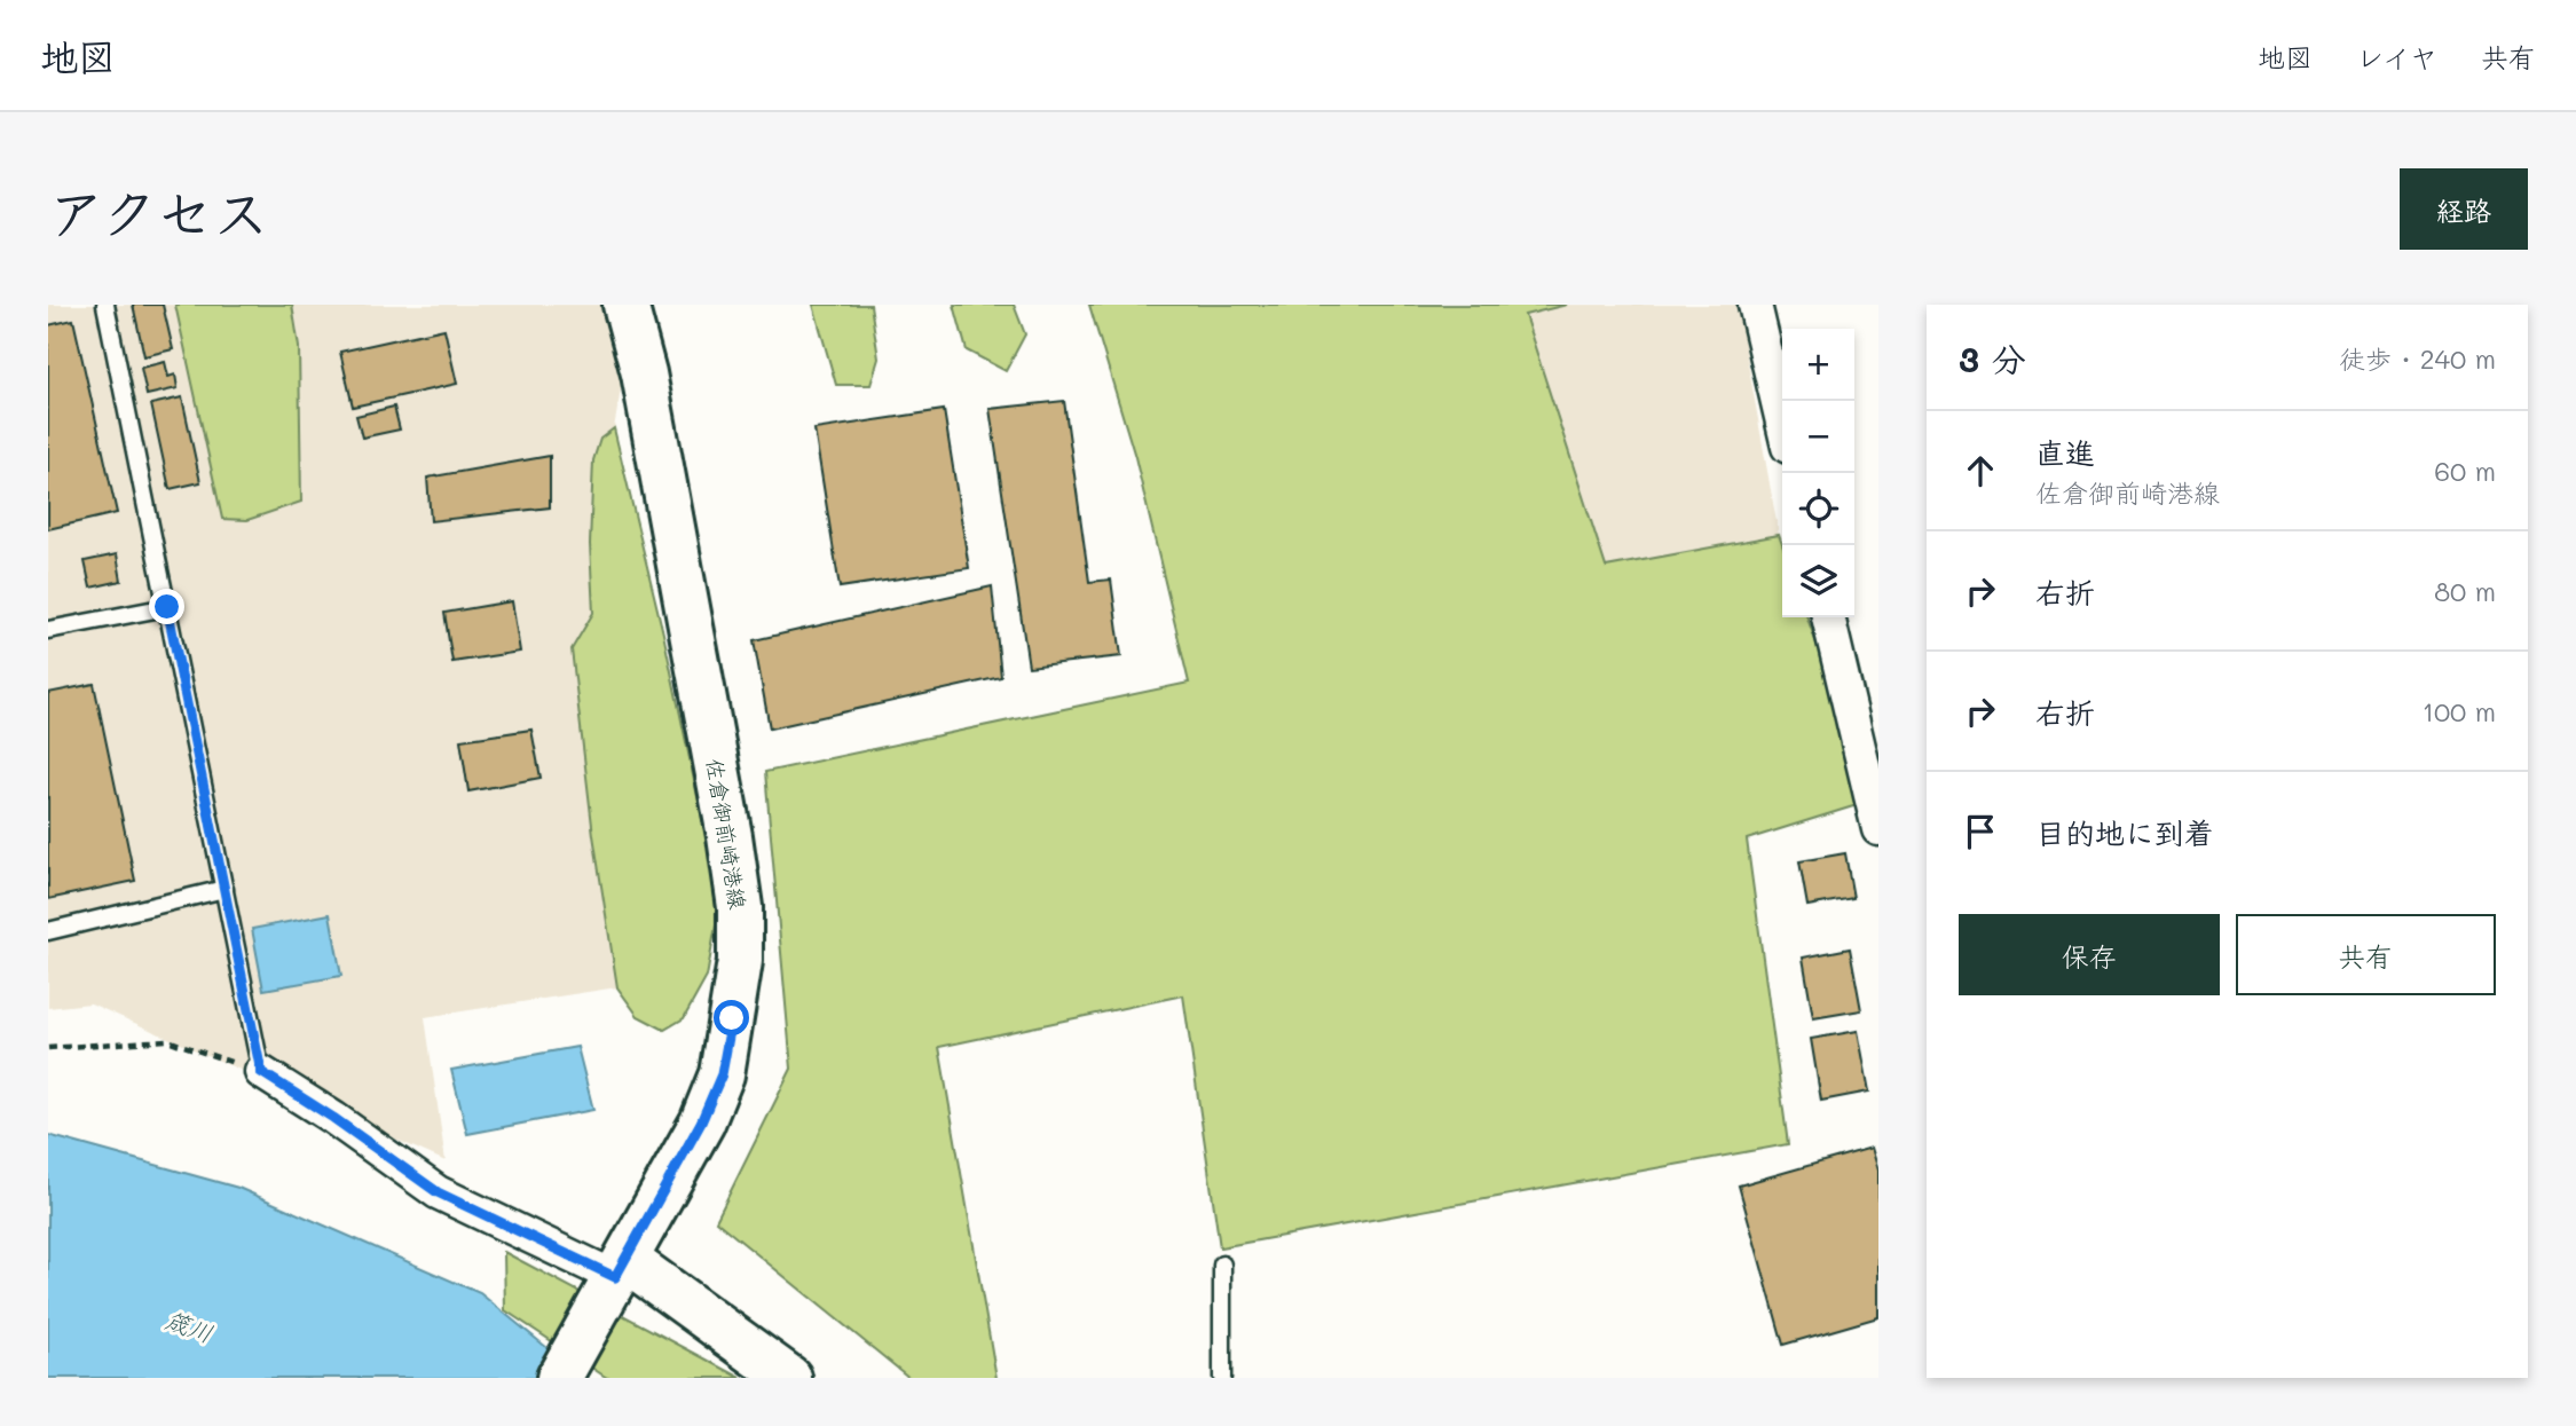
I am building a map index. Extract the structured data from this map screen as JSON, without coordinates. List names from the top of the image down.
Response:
{
  "streets": {
    "main road": ["佐倉御前崎港線"]
  },
  "water": ["筬川"],
  "page": {
    "header": "地図",
    "nav": ["地図", "レイヤ", "共有"],
    "title": "アクセス",
    "buttons": [
      "経路",
      ["保存", "共有"]
    ],
    "heading": ["3 分", "徒歩 · 240 m"],
    "map_buttons": ["+", "−"],
    "list": [
      ["直進", "佐倉御前崎港線", "60 m"],
      ["右折", "80 m"],
      ["右折", "100 m"],
      "目的地に到着"
    ]
  }
}
